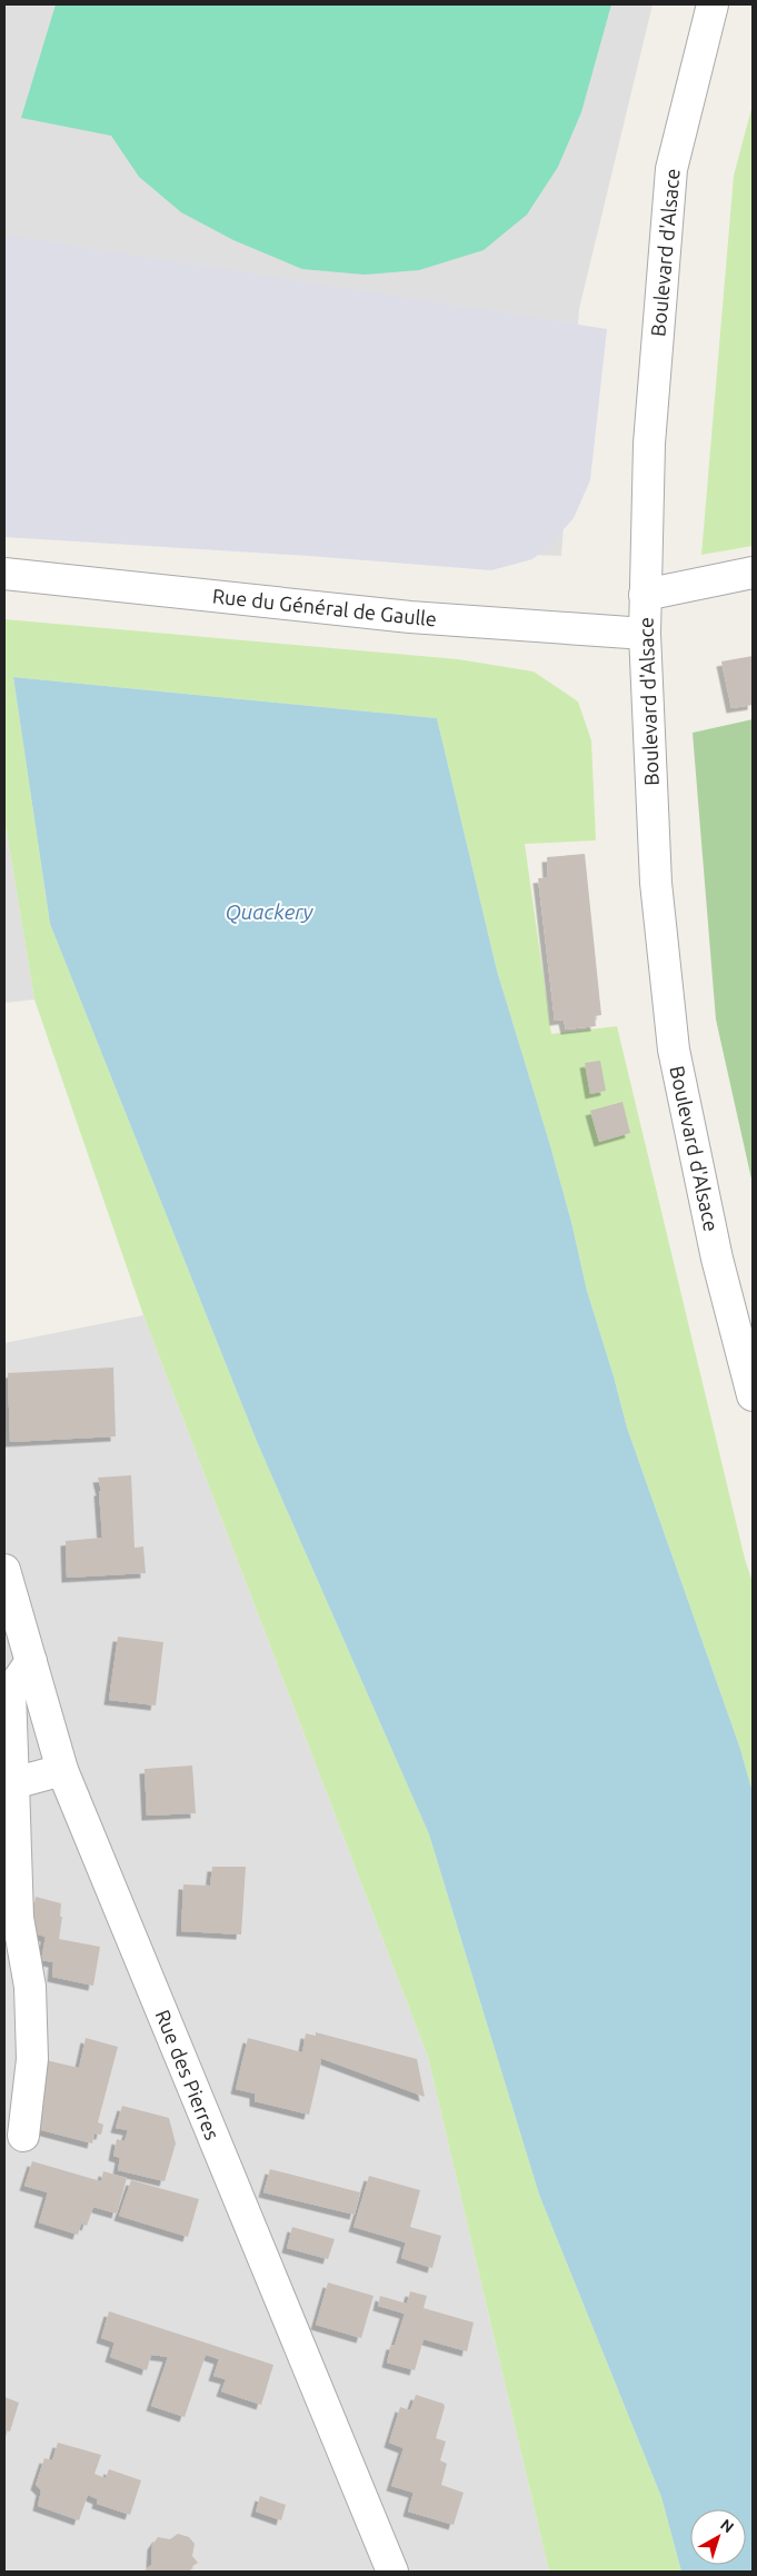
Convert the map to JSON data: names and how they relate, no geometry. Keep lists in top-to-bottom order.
{
  "streets": {
    "street": ["Boulevard d'Alsace", "Rue du Général de Gaulle", "Rue des Pierres"]
  },
  "crossings": [
    ["Boulevard d'Alsace", "Rue du Général de Gaulle"]
  ],
  "water": ["Quackery"],
  "north": "top right"
}
